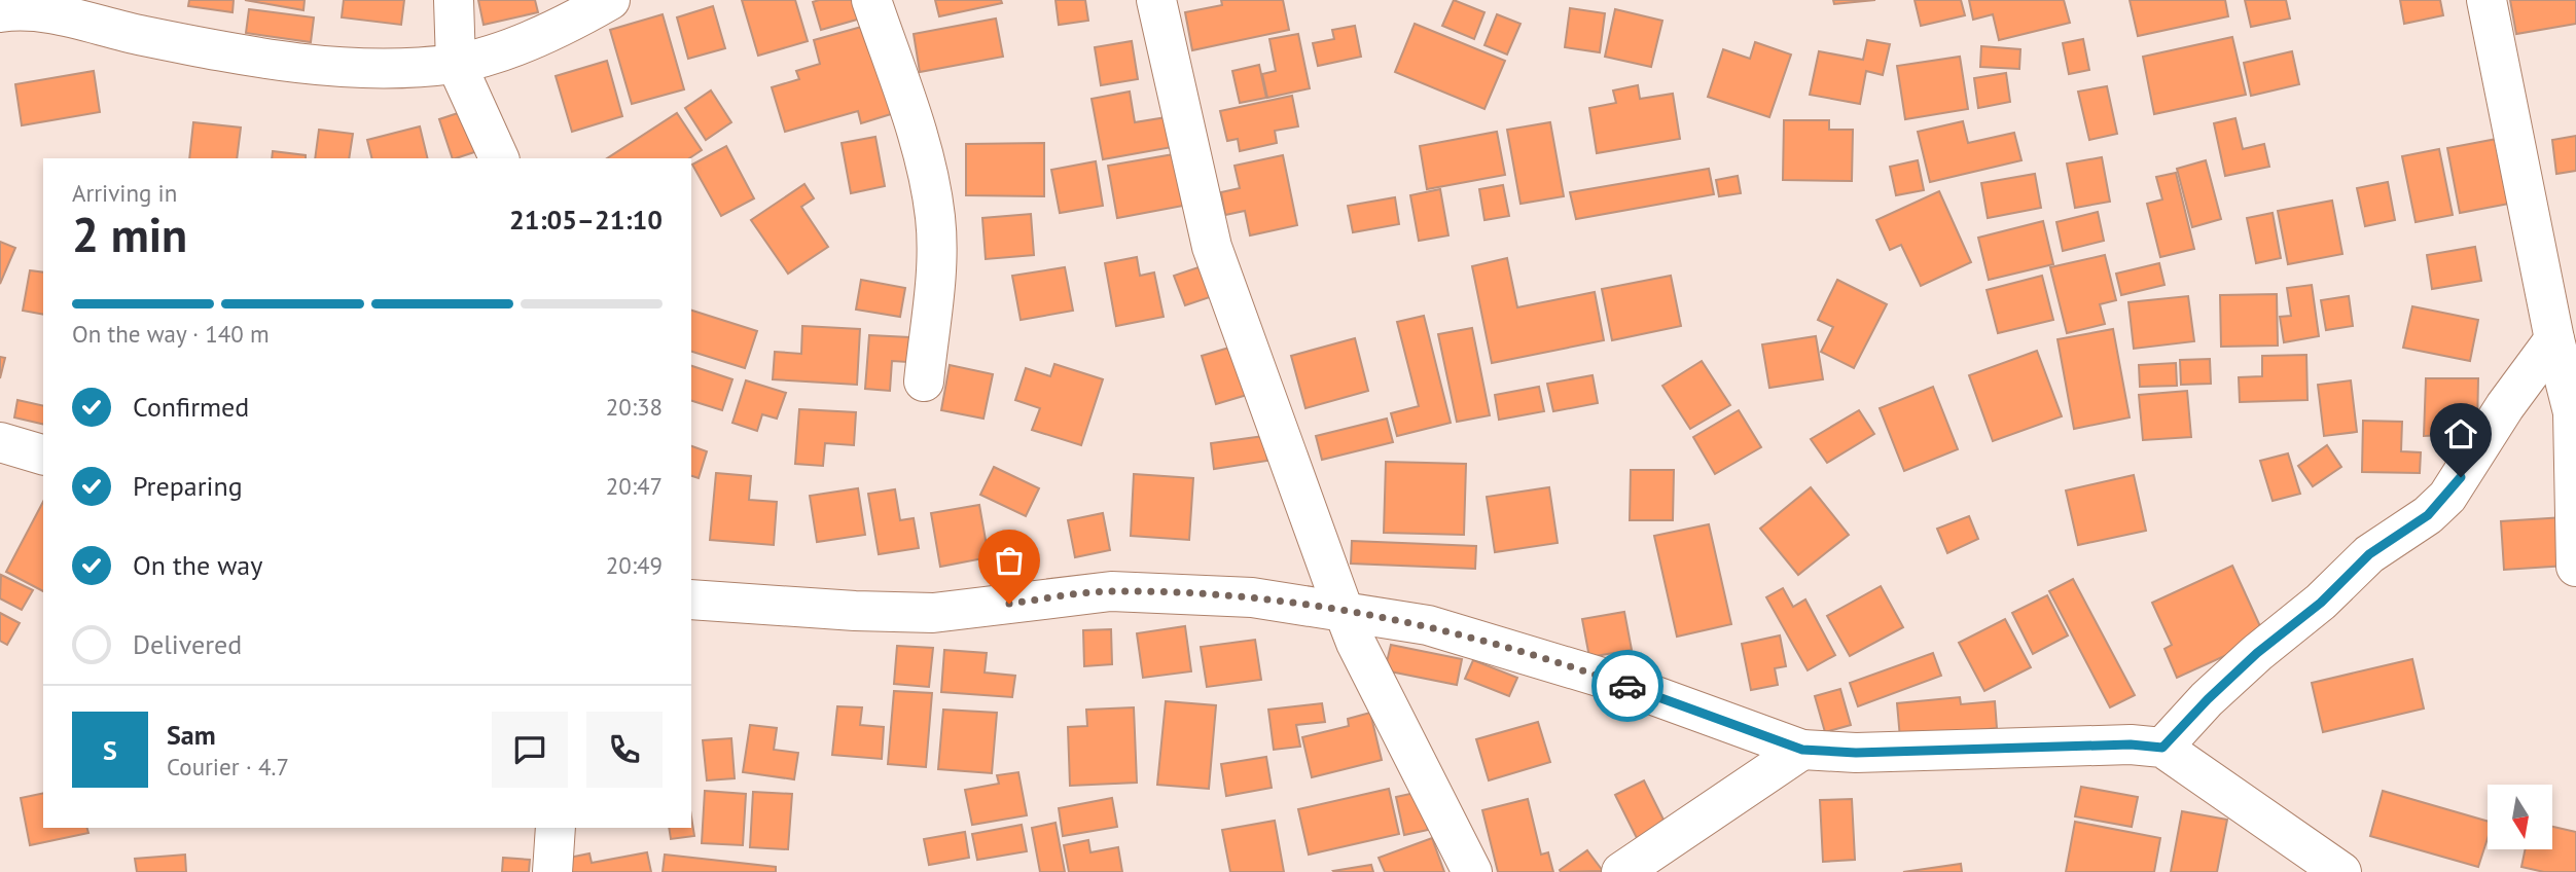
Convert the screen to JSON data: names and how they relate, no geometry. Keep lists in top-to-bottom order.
{
  "north": "bottom",
  "page": {
    "heading": ["2 min", "Arriving in", "21:05–21:10"],
    "panel": ["Sam", "Courier · 4.7"],
    "bar": "On the way · 140 m",
    "list": [
      ["Confirmed", "20:38"],
      ["Preparing", "20:47"],
      ["On the way", "20:49"],
      "Delivered"
    ],
    "round": "S"
  }
}
